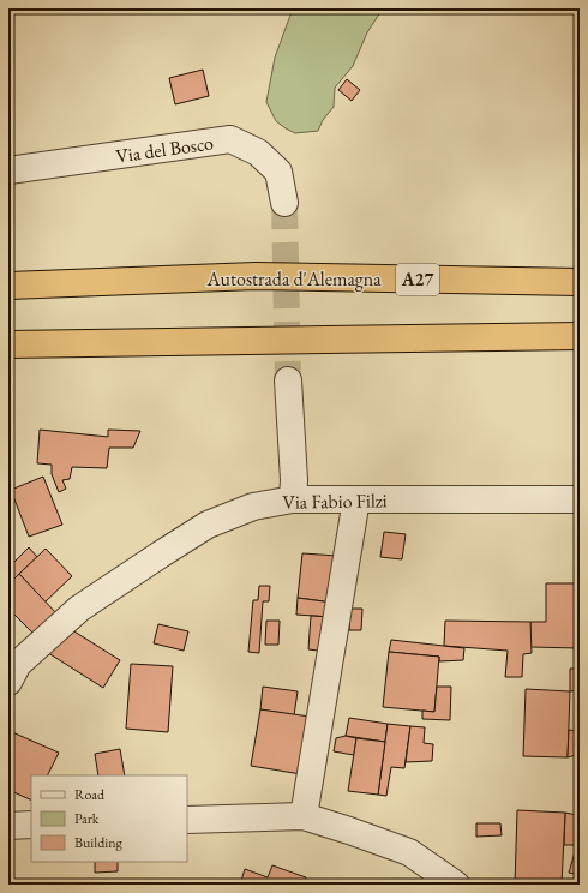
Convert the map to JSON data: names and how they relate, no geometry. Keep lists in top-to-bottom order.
{
  "streets": {
    "highway": ["Autostrada d'Alemagna", "A27"],
    "street": ["Via del Bosco", "Via Fabio Filzi"]
  },
  "legend": ["Road", "Park", "Building"]
}
